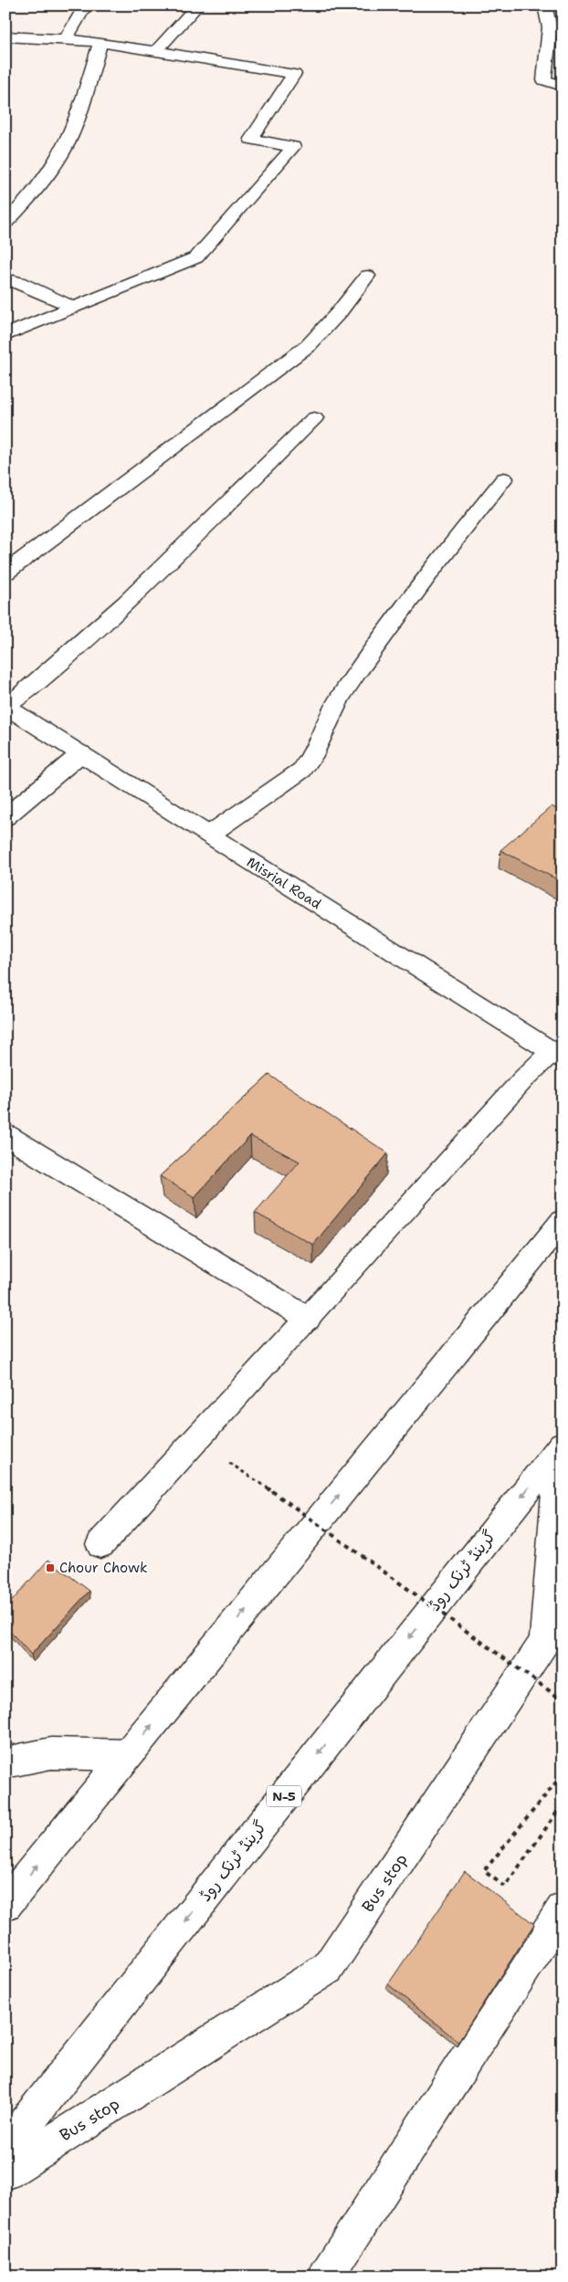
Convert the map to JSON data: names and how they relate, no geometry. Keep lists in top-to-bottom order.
{
  "streets": {
    "main road": [
      "Misrial Road",
      "گرینڈ ٹرنک روڈ",
      "N-5",
      "Bus stop"
    ]
  },
  "crossings": [
    ["گرینڈ ٹرنک روڈ", "Bus stop"]
  ],
  "places": {
    "transit": ["Chour Chowk"]
  }
}
